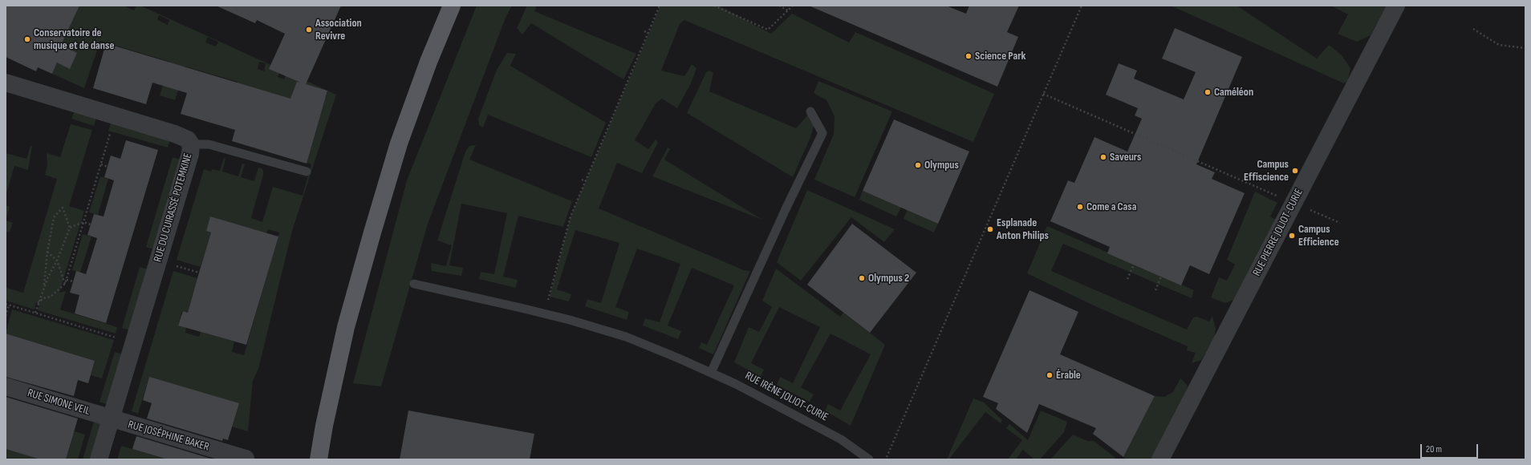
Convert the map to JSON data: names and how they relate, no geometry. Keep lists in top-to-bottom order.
{
  "streets": {
    "street": [
      "RUE DU CUIRASSÉ POTEMKINE",
      "RUE PIERRE JOLIOT-CURIE",
      "RUE SIMONE VEIL",
      "RUE JOSÉPHINE BAKER"
    ],
    "lane": ["RUE IRÈNE JOLIOT-CURIE"]
  },
  "crossings": [
    ["RUE DU CUIRASSÉ POTEMKINE", "RUE SIMONE VEIL"],
    ["RUE DU CUIRASSÉ POTEMKINE", "RUE JOSÉPHINE BAKER"],
    ["RUE SIMONE VEIL", "RUE JOSÉPHINE BAKER"]
  ],
  "places": [
    "Association Revivre",
    "Conservatoire de musique et de danse",
    "Science Park",
    "Caméléon",
    "Saveurs",
    "Olympus",
    "Campus Effiscience",
    "Come a Casa",
    "Esplanade Anton Philips",
    "Campus Efficience",
    "Olympus 2",
    "Érable"
  ],
  "scale_bar": "20 m"
}
